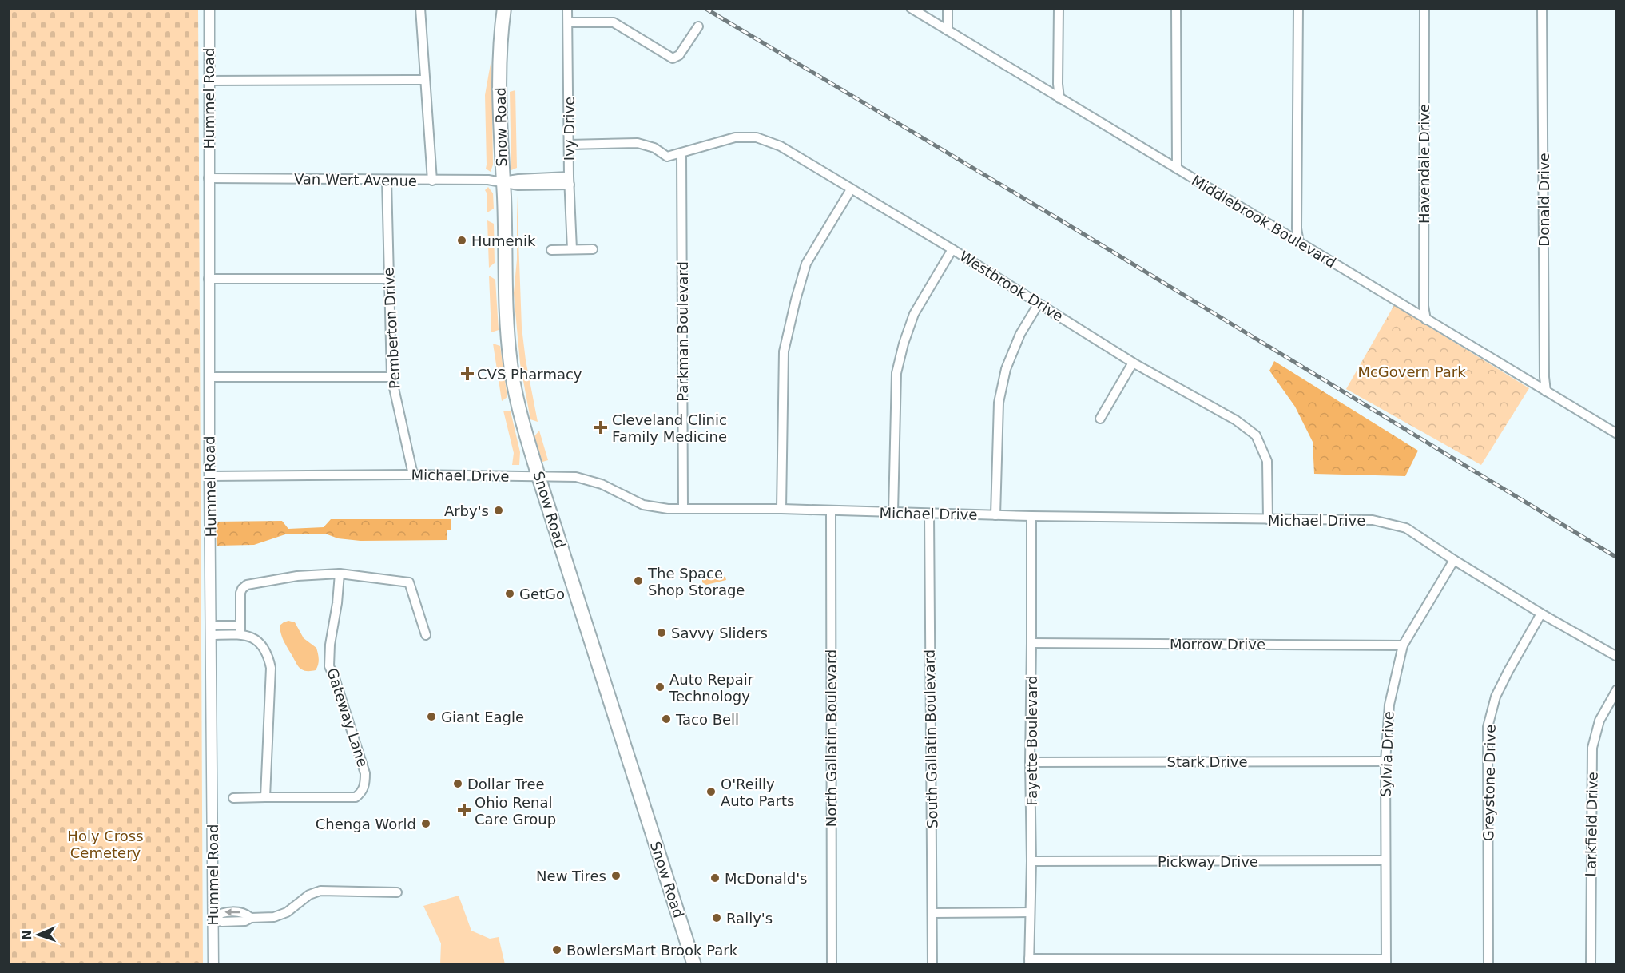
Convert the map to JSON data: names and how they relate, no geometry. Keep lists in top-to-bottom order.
{
  "streets": {
    "main road": ["Snow Road"],
    "street": [
      "Hummel Road",
      "Ivy Drive",
      "Havendale Drive",
      "Van Wert Avenue",
      "Donald Drive",
      "Middlebrook Boulevard",
      "Westbrook Drive",
      "Pemberton Drive",
      "Parkman Boulevard",
      "Michael Drive",
      "Morrow Drive",
      "Gateway Lane",
      "North Gallatin Boulevard",
      "South Gallatin Boulevard",
      "Fayette Boulevard",
      "Sylvia Drive",
      "Stark Drive",
      "Greystone Drive",
      "Larkfield Drive",
      "Pickway Drive"
    ]
  },
  "crossings": [
    ["Hummel Road", "Van Wert Avenue"],
    ["Hummel Road", "Michael Drive"],
    ["Snow Road", "Van Wert Avenue"],
    ["Snow Road", "Michael Drive"],
    ["Ivy Drive", "Van Wert Avenue"],
    ["Havendale Drive", "Middlebrook Boulevard"],
    ["Van Wert Avenue", "Pemberton Drive"],
    ["Donald Drive", "Middlebrook Boulevard"],
    ["Westbrook Drive", "Parkman Boulevard"],
    ["Westbrook Drive", "Michael Drive"],
    ["Pemberton Drive", "Michael Drive"],
    ["Parkman Boulevard", "Michael Drive"],
    ["Michael Drive", "North Gallatin Boulevard"],
    ["Michael Drive", "South Gallatin Boulevard"],
    ["Michael Drive", "Fayette Boulevard"],
    ["Michael Drive", "Sylvia Drive"],
    ["Michael Drive", "Greystone Drive"],
    ["Morrow Drive", "Fayette Boulevard"],
    ["Morrow Drive", "Sylvia Drive"],
    ["Fayette Boulevard", "Stark Drive"],
    ["Fayette Boulevard", "Pickway Drive"],
    ["Sylvia Drive", "Stark Drive"],
    ["Sylvia Drive", "Pickway Drive"]
  ],
  "parks": ["McGovern Park", "Holy Cross Cemetery"],
  "places": {
    "other": [
      "Humenik",
      "Arby's",
      "The Space Shop Storage",
      "GetGo",
      "Savvy Sliders",
      "Auto Repair Technology",
      "Giant Eagle",
      "Taco Bell",
      "Dollar Tree",
      "O'Reilly Auto Parts",
      "Chenga World",
      "New Tires",
      "McDonald's",
      "Rally's",
      "BowlersMart Brook Park"
    ],
    "health": ["CVS Pharmacy", "Cleveland Clinic Family Medicine", "Ohio Renal Care Group"]
  },
  "north": "left"
}
